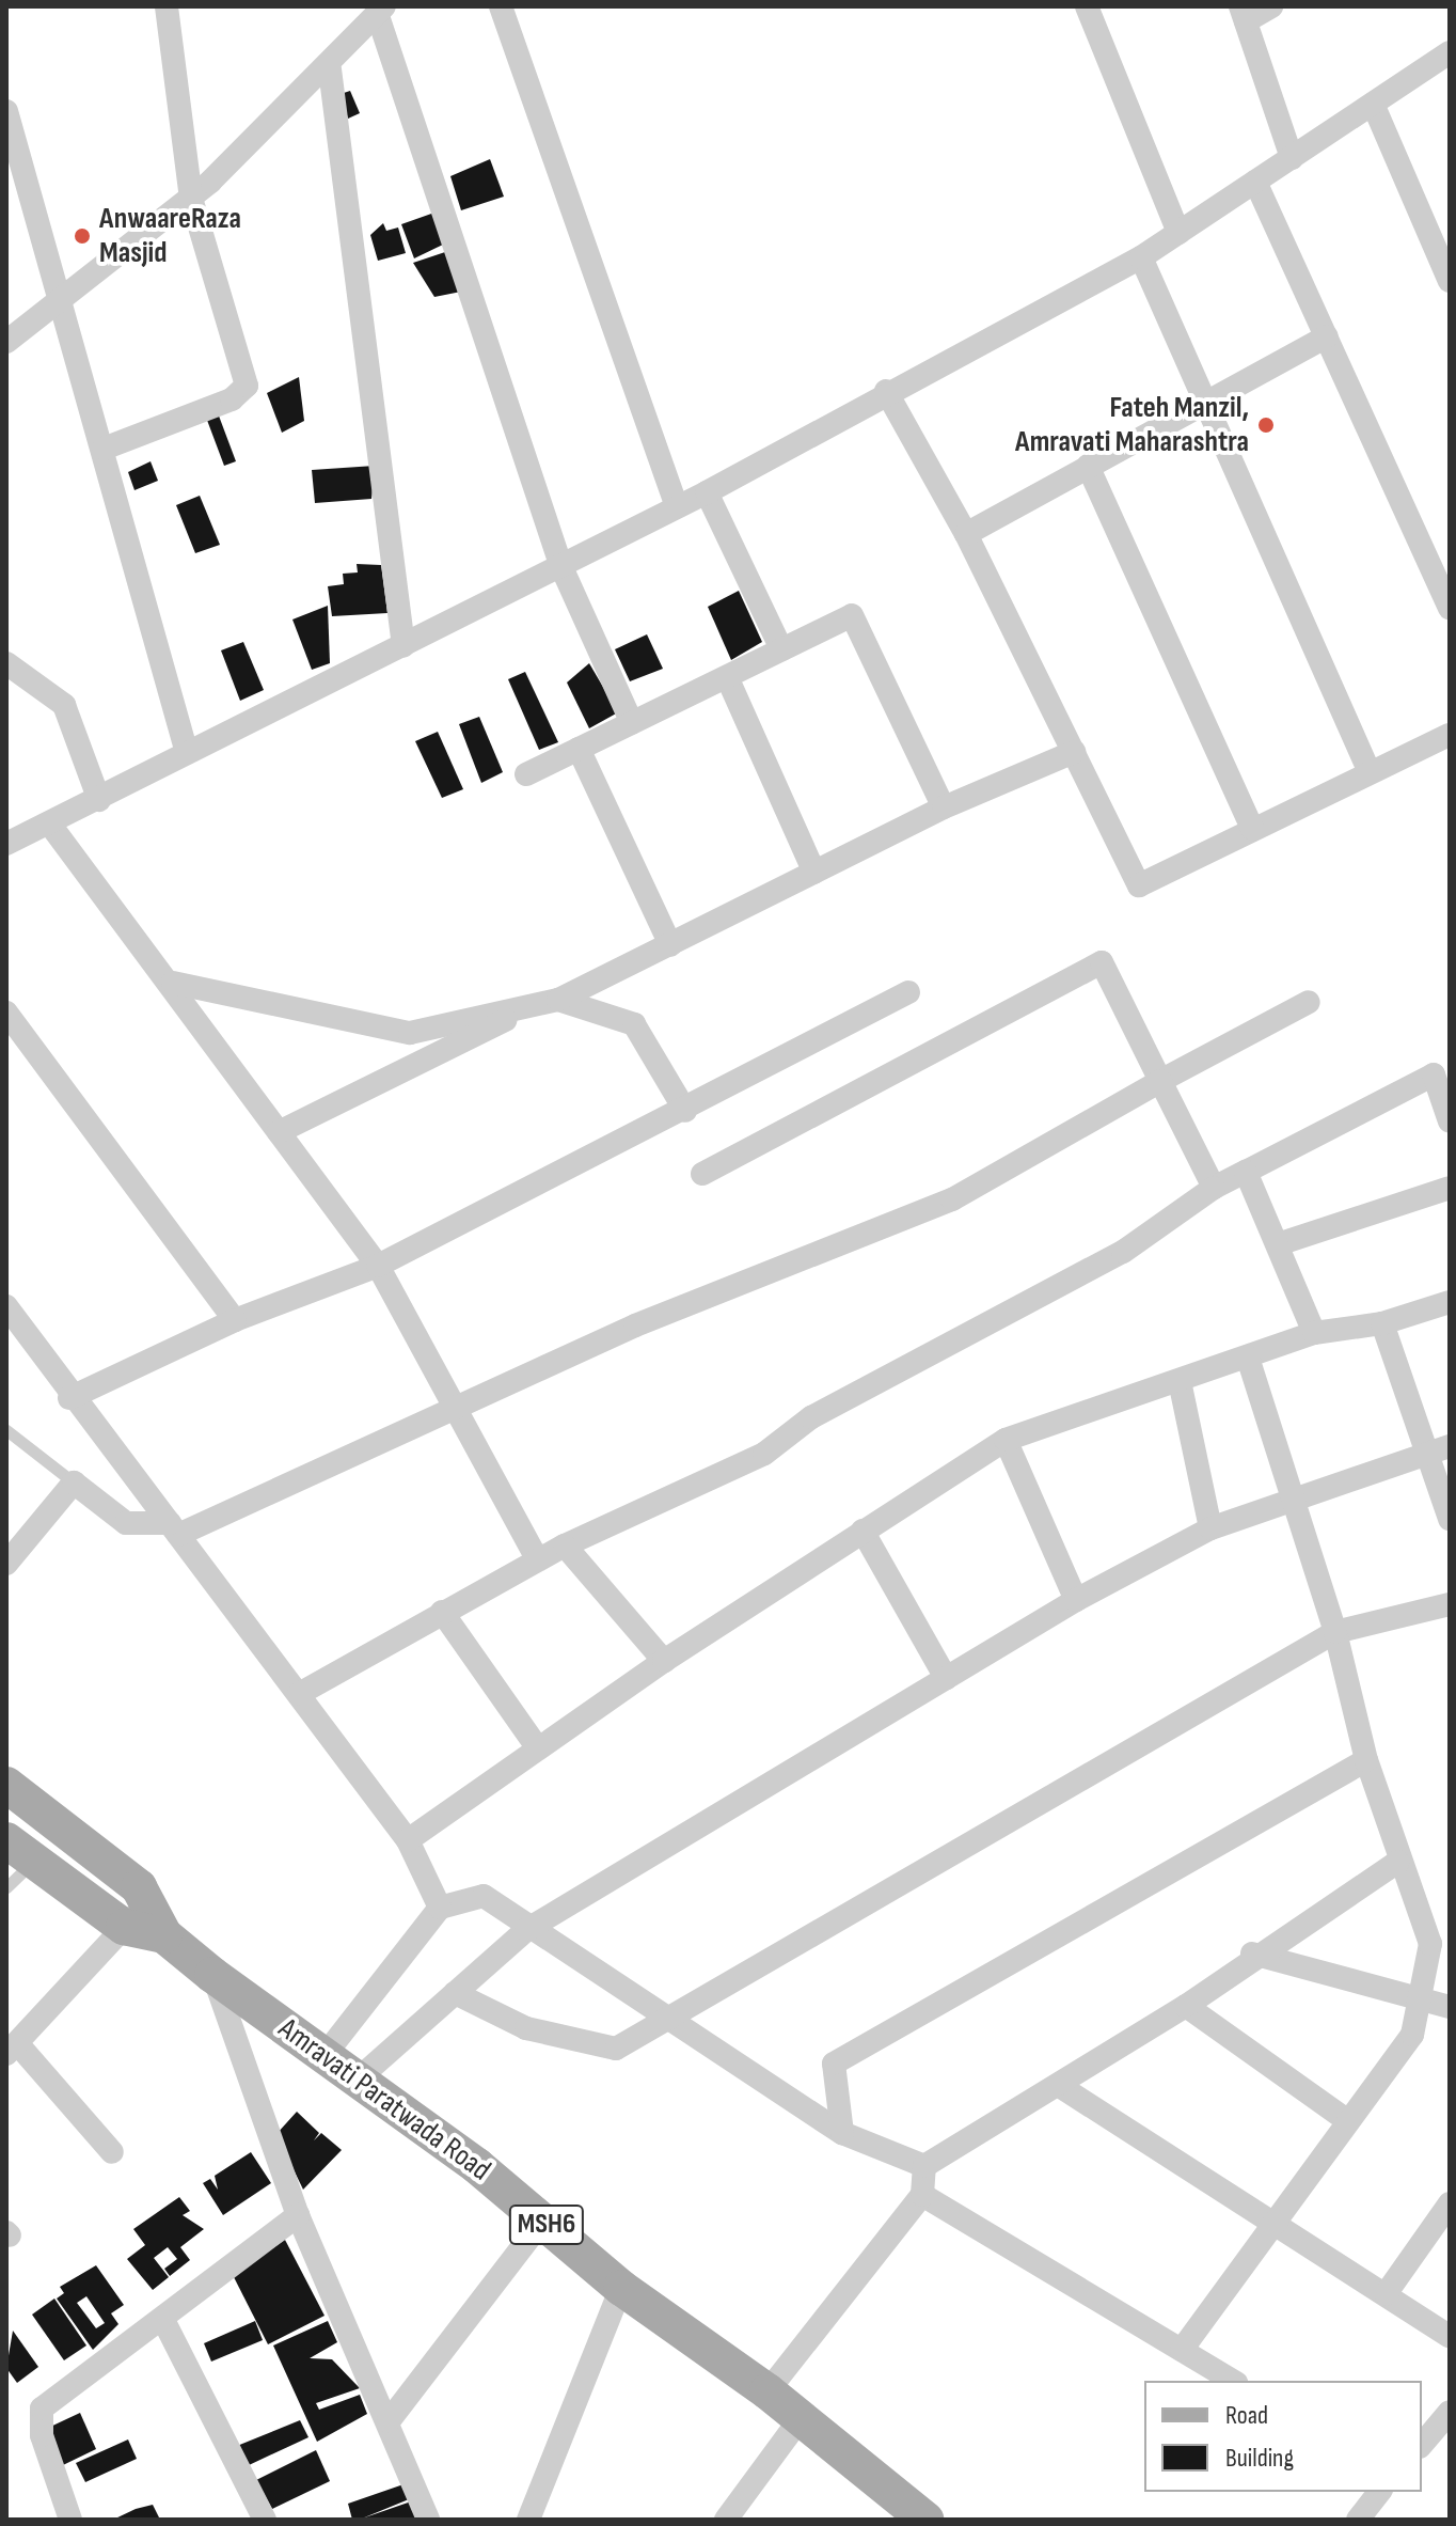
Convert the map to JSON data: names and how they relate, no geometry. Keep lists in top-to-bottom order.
{
  "streets": {
    "main road": ["Amravati Paratwada Road", "MSH6"]
  },
  "places": ["AnwaareRaza Masjid", "Fateh Manzil, Amravati Maharashtra"],
  "legend": ["Road", "Building"]
}
